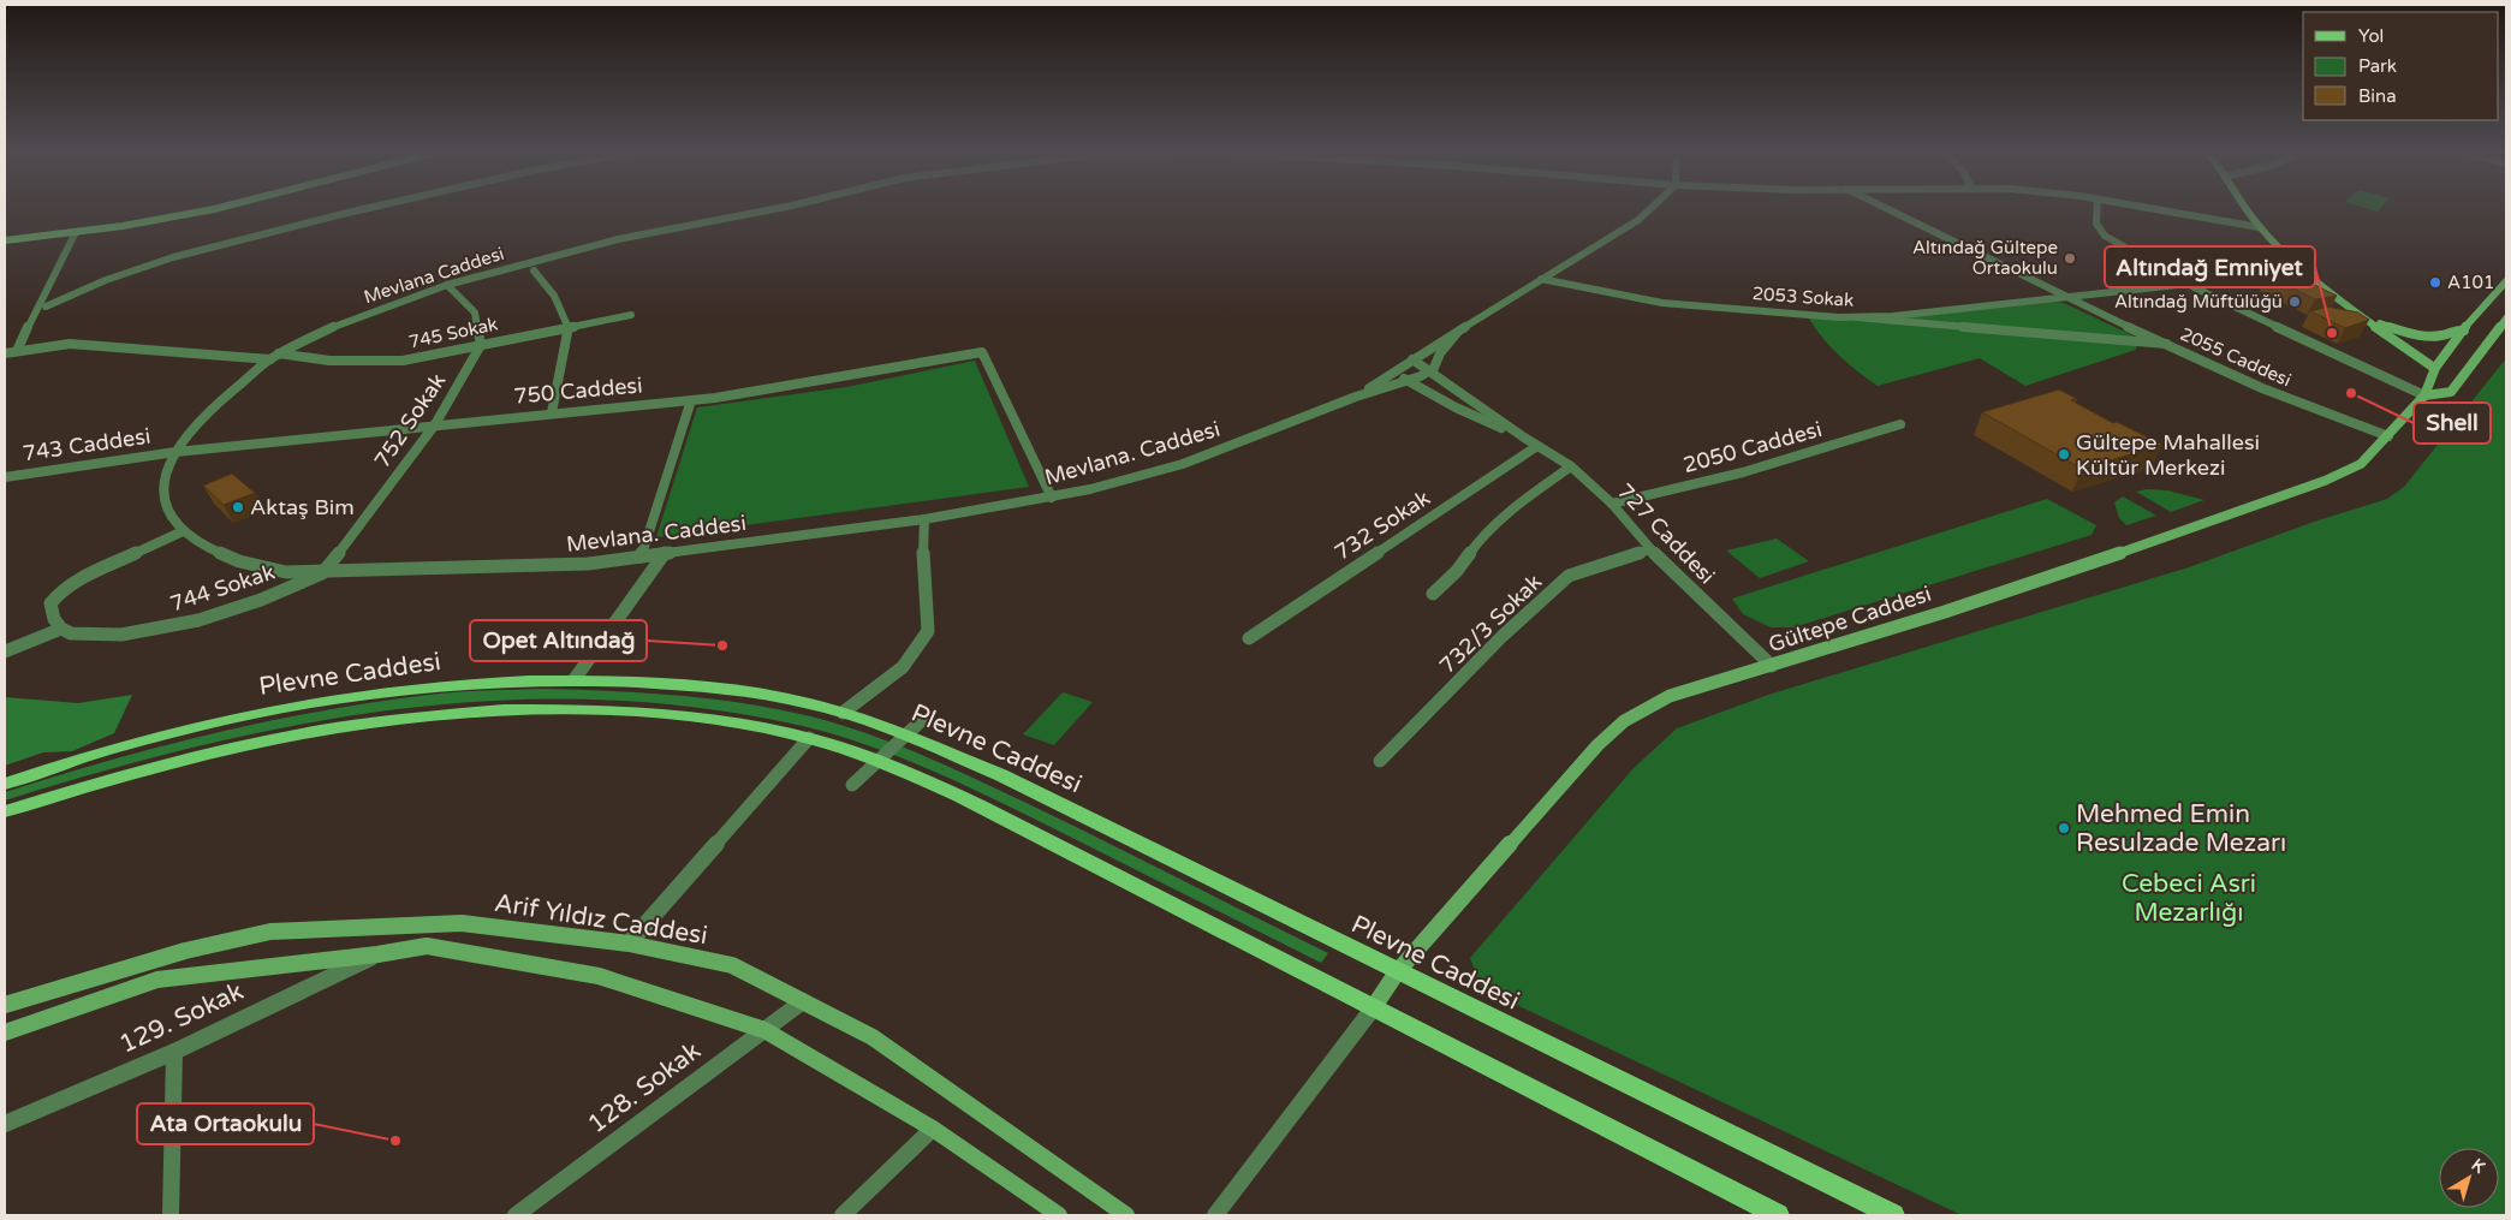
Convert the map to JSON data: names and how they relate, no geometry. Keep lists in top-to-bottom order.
{
  "streets": {
    "main road": ["Gültepe Caddesi", "Plevne Caddesi", "Arif Yıldız Caddesi"],
    "street": [
      "Mevlana Caddesi",
      "2053 Sokak",
      "745 Sokak",
      "2055 Caddesi",
      "750 Caddesi",
      "752 Sokak",
      "743 Caddesi",
      "2050 Caddesi",
      "Mevlana. Caddesi",
      "732 Sokak",
      "727 Caddesi",
      "744 Sokak",
      "732/3 Sokak",
      "129. Sokak",
      "128. Sokak"
    ]
  },
  "crossings": [
    ["Mevlana Caddesi", "745 Sokak"],
    ["Mevlana Caddesi", "Mevlana. Caddesi"],
    ["2053 Sokak", "2055 Caddesi"],
    ["2053 Sokak", "Mevlana. Caddesi"],
    ["745 Sokak", "752 Sokak"],
    ["745 Sokak", "Mevlana. Caddesi"],
    ["2055 Caddesi", "Gültepe Caddesi"],
    ["750 Caddesi", "752 Sokak"],
    ["750 Caddesi", "743 Caddesi"],
    ["750 Caddesi", "Mevlana. Caddesi"],
    ["752 Sokak", "Mevlana. Caddesi"],
    ["752 Sokak", "744 Sokak"],
    ["743 Caddesi", "Mevlana. Caddesi"],
    ["2050 Caddesi", "727 Caddesi"],
    ["Mevlana. Caddesi", "727 Caddesi"],
    ["Mevlana. Caddesi", "744 Sokak"],
    ["732 Sokak", "727 Caddesi"],
    ["727 Caddesi", "Gültepe Caddesi"],
    ["727 Caddesi", "732/3 Sokak"],
    ["Gültepe Caddesi", "Plevne Caddesi"],
    ["Arif Yıldız Caddesi", "128. Sokak"]
  ],
  "parks": ["Cebeci Asri Mezarlığı"],
  "places": [
    "Altındağ Gültepe Ortaokulu",
    "A101",
    "Altındağ Müftülüğü",
    "Altındağ Emniyet",
    "Shell",
    "Gültepe Mahallesi Kültür Merkezi",
    "Aktaş Bim",
    "Opet Altındağ",
    "Mehmed Emin Resulzade Mezarı",
    "Ata Ortaokulu"
  ],
  "legend": ["Yol", "Park", "Bina"],
  "north": "top right"
}
